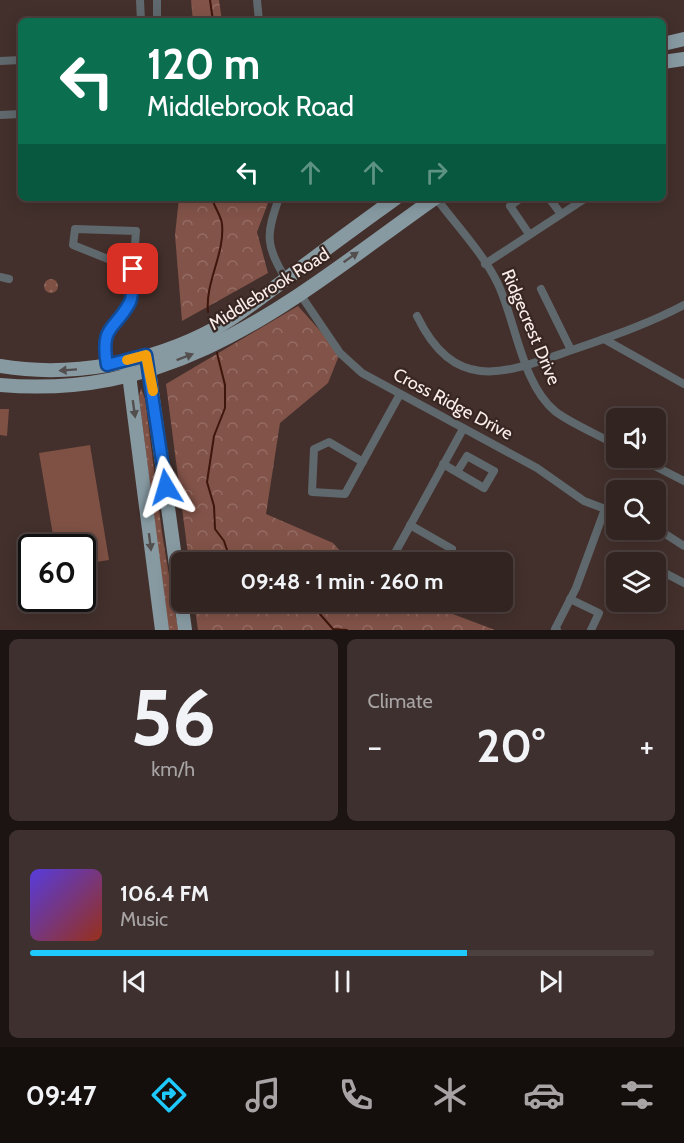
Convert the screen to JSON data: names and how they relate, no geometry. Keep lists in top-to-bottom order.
{
  "streets": {
    "main road": ["Middlebrook Road"],
    "street": ["Ridgecrest Drive", "Cross Ridge Drive"]
  },
  "crossings": [
    ["Middlebrook Road", "Cross Ridge Drive"]
  ],
  "page": {
    "turn": ["120 m", "Middlebrook Road"],
    "limit": "60",
    "trip": "09:48 · 1 min · 260 m",
    "tile": [
      ["56", "km/h"],
      "Climate"
    ],
    "heat": ["−", "20°", "+"],
    "song": ["106.4 FM", "Music"],
    "tabs": "09:47"
  }
}
